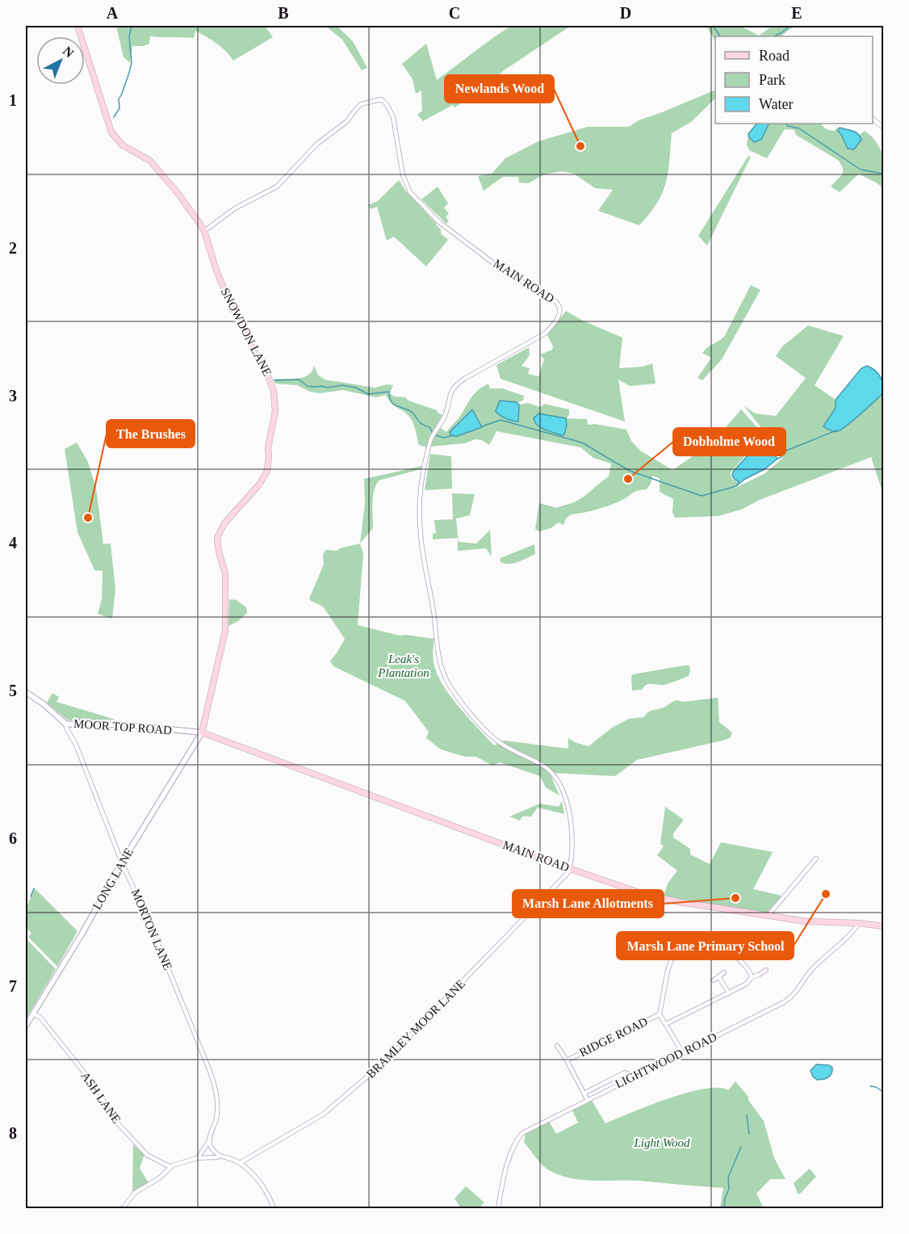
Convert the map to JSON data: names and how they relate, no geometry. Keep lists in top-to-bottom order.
{
  "streets": {
    "main road": ["MAIN ROAD", "SNOWDON LANE"],
    "street": [
      "MOOR TOP ROAD",
      "LONG LANE",
      "MORTON LANE",
      "BRAMLEY MOOR LANE",
      "RIDGE ROAD",
      "LIGHTWOOD ROAD",
      "ASH LANE"
    ]
  },
  "crossings": [
    ["MAIN ROAD", "SNOWDON LANE"],
    ["MAIN ROAD", "MOOR TOP ROAD"],
    ["MAIN ROAD", "LONG LANE"],
    ["MAIN ROAD", "BRAMLEY MOOR LANE"],
    ["MAIN ROAD", "LIGHTWOOD ROAD"],
    ["SNOWDON LANE", "MOOR TOP ROAD"],
    ["SNOWDON LANE", "LONG LANE"],
    ["MOOR TOP ROAD", "LONG LANE"],
    ["MOOR TOP ROAD", "MORTON LANE"],
    ["LONG LANE", "MORTON LANE"],
    ["LONG LANE", "ASH LANE"]
  ],
  "parks": ["Leak's Plantation", "Light Wood"],
  "places": [
    "Newlands Wood",
    "Dobholme Wood",
    "The Brushes",
    "Marsh Lane Primary School",
    "Marsh Lane Allotments"
  ],
  "legend": ["Road", "Park", "Water"],
  "north": "top right",
  "grid": {
    "columns": [
      "A",
      "B",
      "C",
      "D",
      "E"
    ],
    "rows": [
      "1",
      "2",
      "3",
      "4",
      "5",
      "6",
      "7",
      "8"
    ]
  }
}
